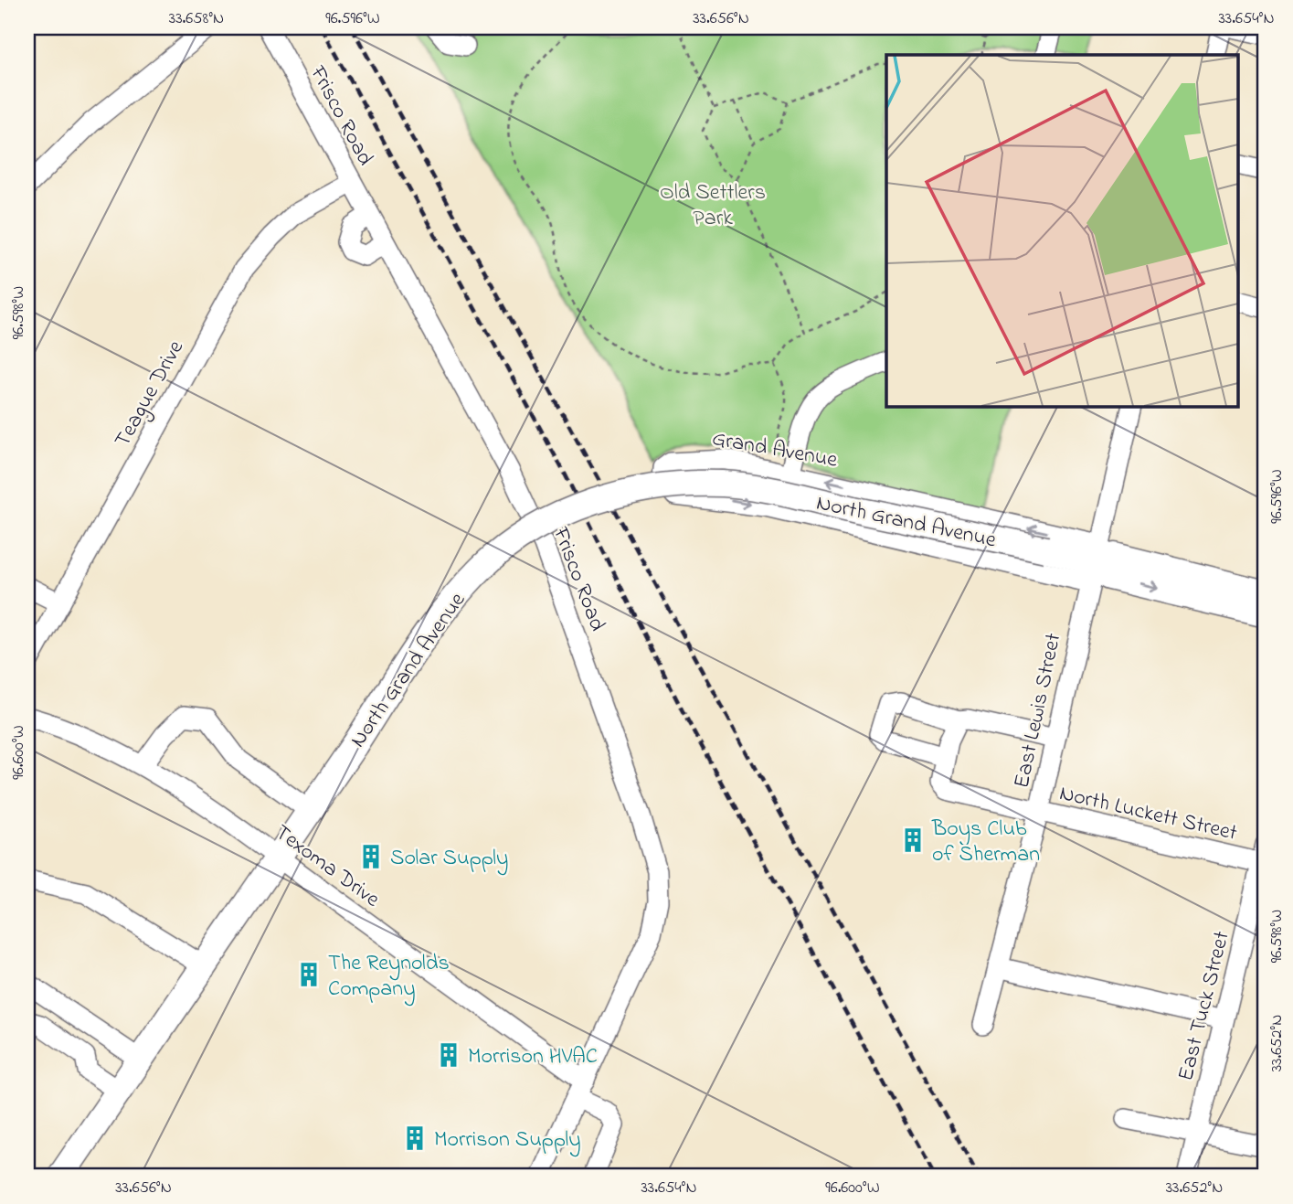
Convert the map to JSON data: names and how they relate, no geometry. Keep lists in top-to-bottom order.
{
  "streets": {
    "main road": ["North Grand Avenue"],
    "street": [
      "Frisco Road",
      "Teague Drive",
      "Grand Avenue",
      "East Lewis Street",
      "North Luckett Street",
      "Texoma Drive",
      "East Tuck Street"
    ]
  },
  "crossings": [
    ["Frisco Road", "Teague Drive"],
    ["Frisco Road", "Texoma Drive"],
    ["Grand Avenue", "North Grand Avenue"],
    ["Grand Avenue", "East Lewis Street"],
    ["North Grand Avenue", "East Lewis Street"],
    ["North Grand Avenue", "Texoma Drive"],
    ["East Lewis Street", "North Luckett Street"],
    ["North Luckett Street", "East Tuck Street"]
  ],
  "parks": ["Old Settlers Park"],
  "places": {
    "building": [
      "Boys Club of Sherman",
      "Solar Supply",
      "The Reynolds Company",
      "Morrison HVAC",
      "Morrison Supply"
    ]
  },
  "coordinates": [
    "33.658°N",
    "96.596°W",
    "33.656°N",
    "33.654°N",
    "96.598°W",
    "96.600°W",
    "33.652°N"
  ]
}
